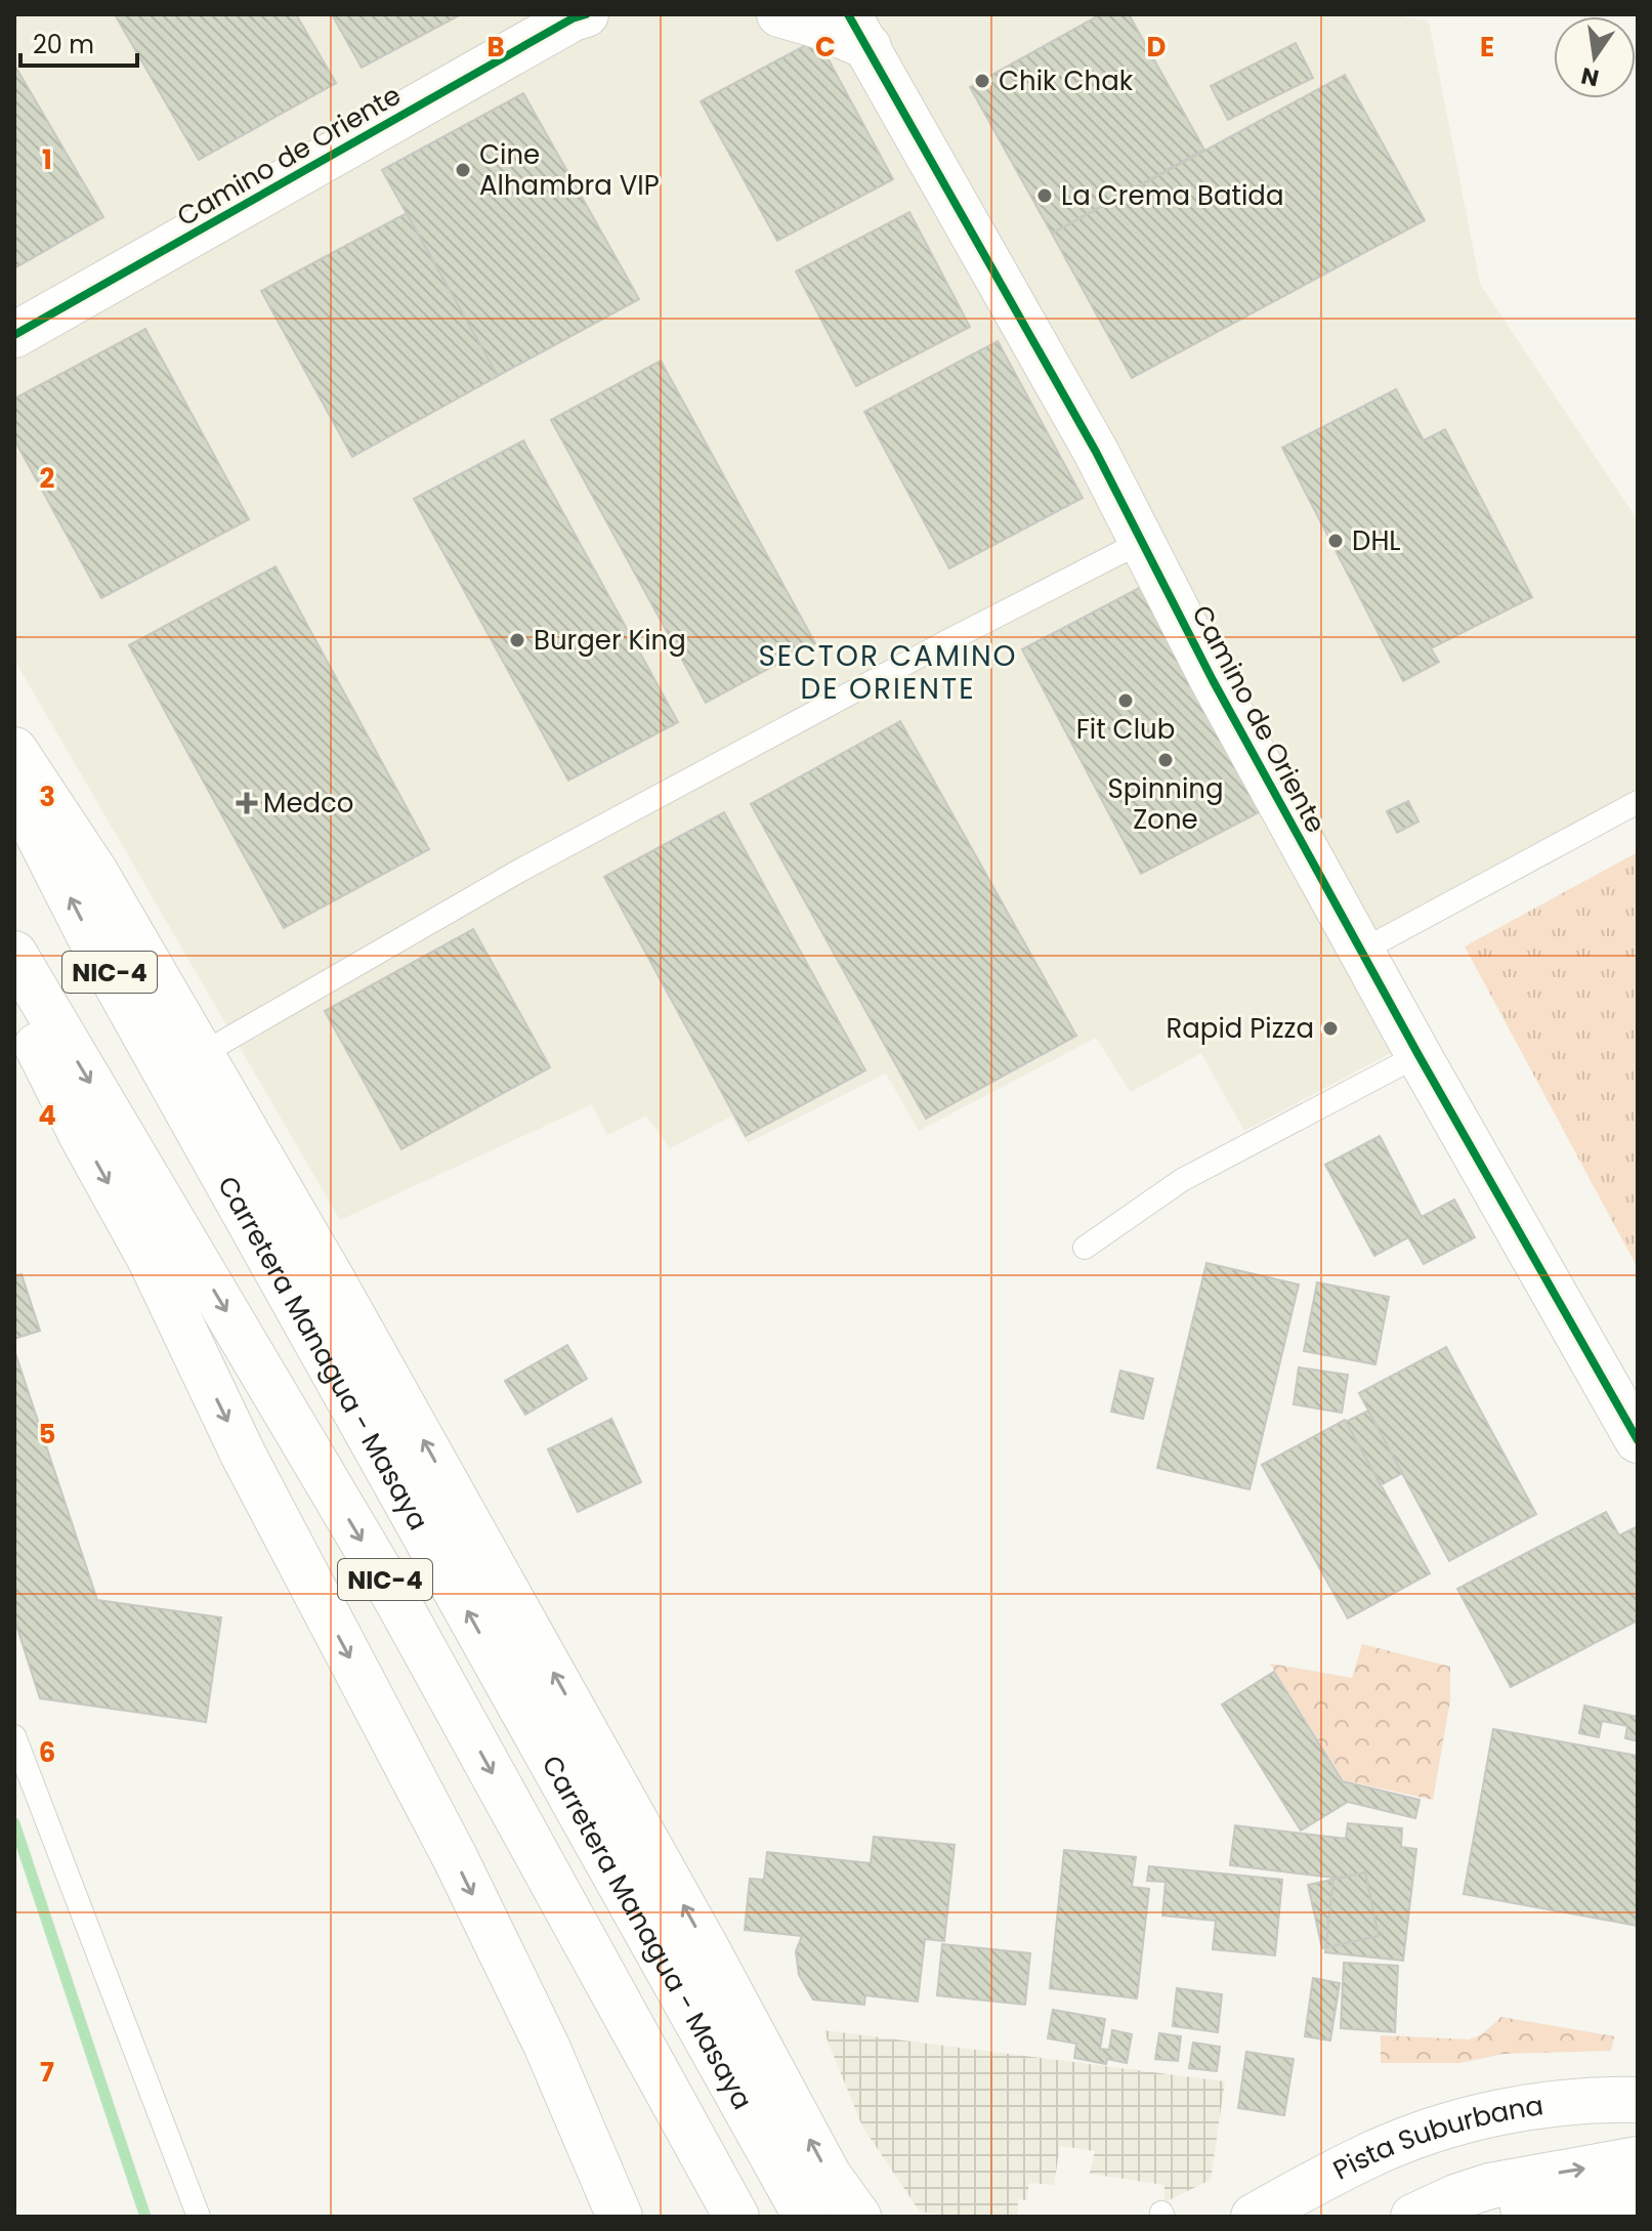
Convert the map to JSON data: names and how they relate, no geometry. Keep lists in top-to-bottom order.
{
  "streets": {
    "main road": [
      "Camino de Oriente",
      "NIC-4",
      "Carretera Managua - Masaya",
      "Pista Suburbana"
    ]
  },
  "districts": ["SECTOR CAMINO DE ORIENTE"],
  "places": {
    "other": [
      "Chik Chak",
      "Cine Alhambra VIP",
      "La Crema Batida",
      "DHL",
      "Burger King",
      "Fit Club",
      "Spinning Zone",
      "Rapid Pizza"
    ],
    "health": ["Medco"]
  },
  "scale_bar": "20 m",
  "north": "bottom",
  "grid": {
    "columns": [
      "B",
      "C",
      "D",
      "E"
    ],
    "rows": [
      "1",
      "2",
      "3",
      "4",
      "5",
      "6",
      "7"
    ]
  }
}
